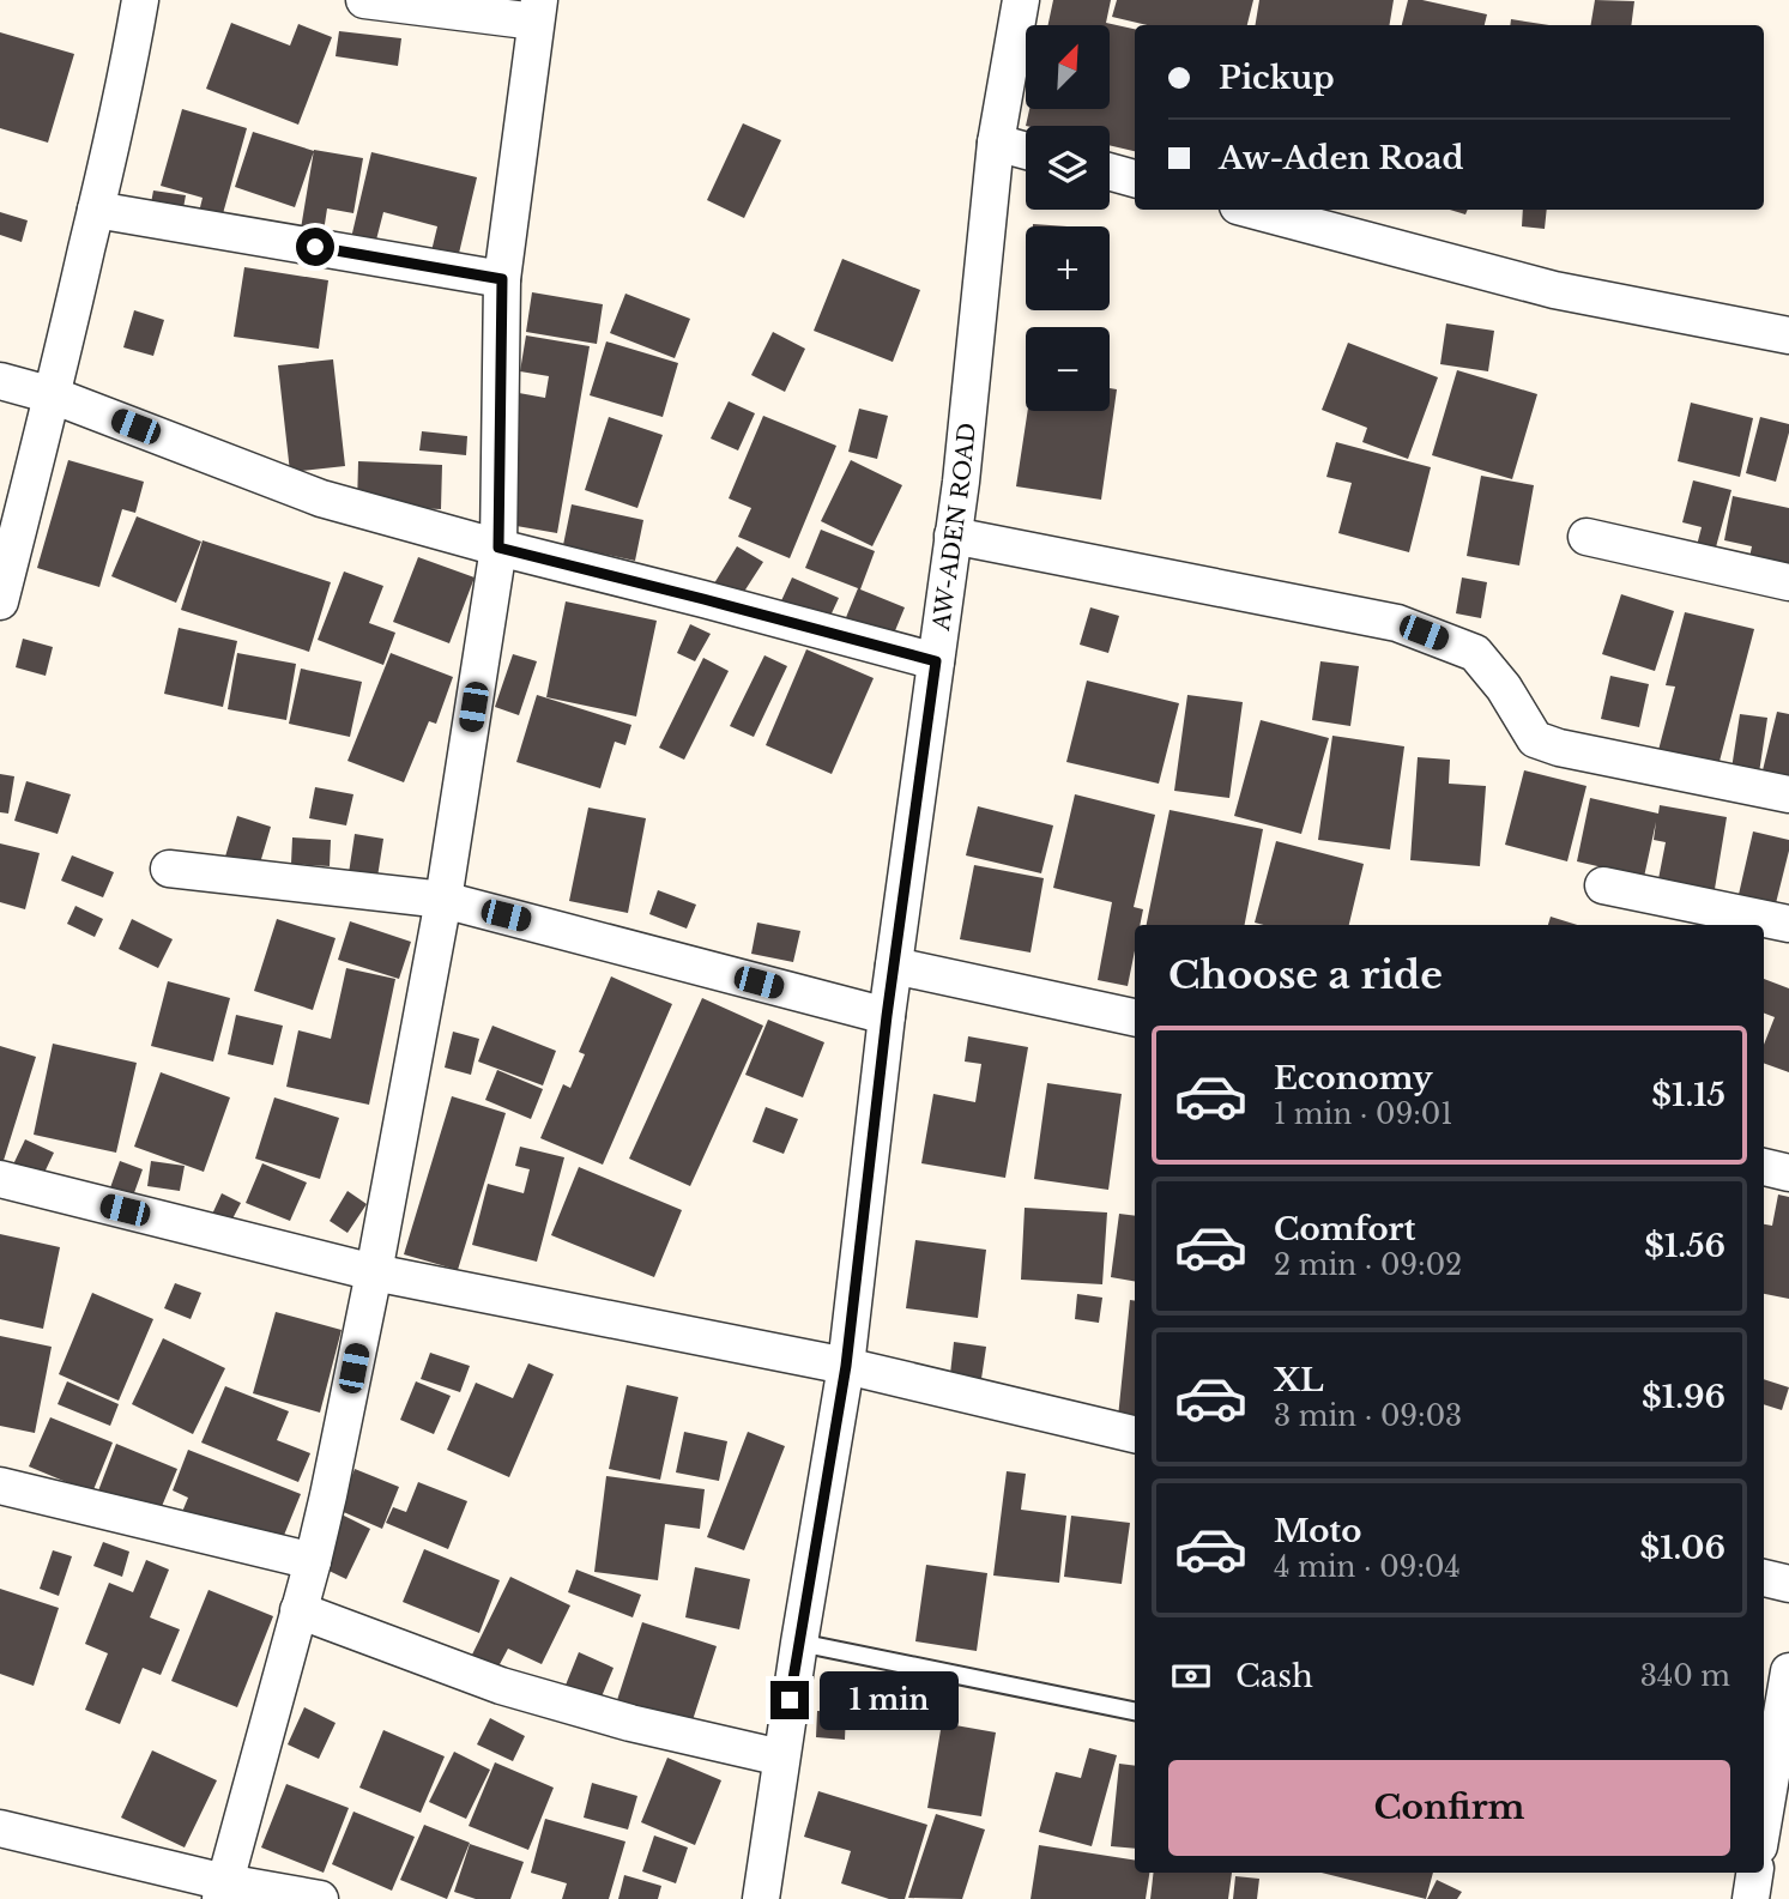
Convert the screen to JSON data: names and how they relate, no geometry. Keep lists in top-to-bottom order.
{
  "streets": {
    "street": ["AW-ADEN ROAD"]
  },
  "north": "top right",
  "page": {
    "map_buttons": ["+", "−"],
    "banner": ["Pickup", "Aw-Aden Road"],
    "heading": "Choose a ride",
    "list": [
      {
        "name": "Economy",
        "note": "1 min · 09:01",
        "value": "$1.15"
      },
      {
        "name": "Comfort",
        "note": "2 min · 09:02",
        "value": "$1.56"
      },
      {
        "name": "XL",
        "note": "3 min · 09:03",
        "value": "$1.96"
      },
      {
        "name": "Moto",
        "note": "4 min · 09:04",
        "value": "$1.06"
      }
    ],
    "pay": ["Cash", "340 m"],
    "bubble": "1 min",
    "buttons": "Confirm"
  }
}
